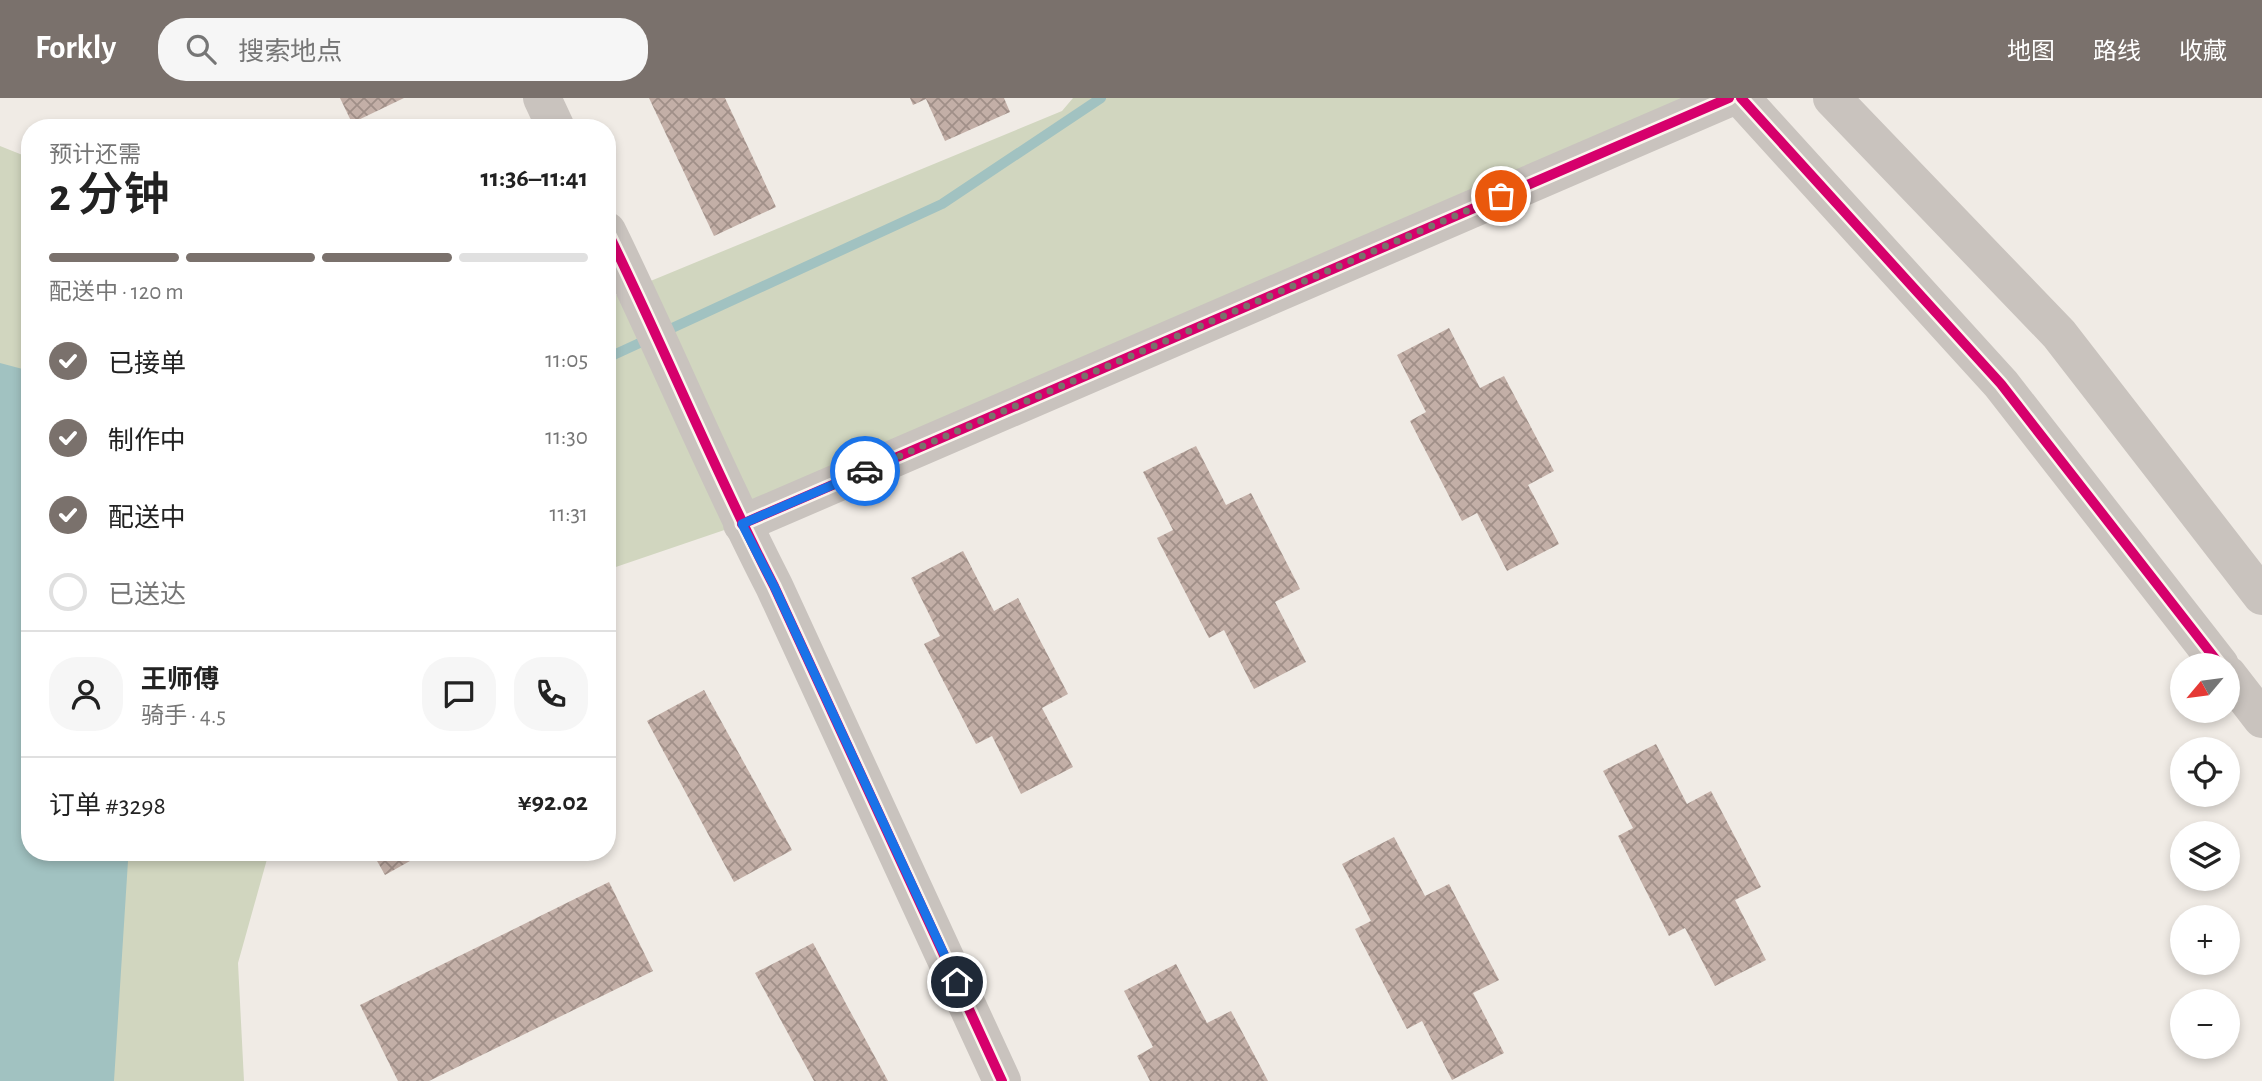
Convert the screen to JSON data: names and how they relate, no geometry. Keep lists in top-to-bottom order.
{
  "north": "bottom left",
  "page": {
    "header": "Forkly",
    "search": "搜索地点",
    "nav": ["地图", "路线", "收藏"],
    "heading": ["2 分钟", "预计还需", "11:36–11:41"],
    "panel": [
      "王师傅",
      "骑手 · 4.5",
      "订单 #3298",
      "¥92.02"
    ],
    "bar": "配送中 · 120 m",
    "list": [
      ["已接单", "11:05"],
      ["制作中", "11:30"],
      ["配送中", "11:31"],
      "已送达"
    ],
    "map_buttons": ["+", "−"]
  }
}
